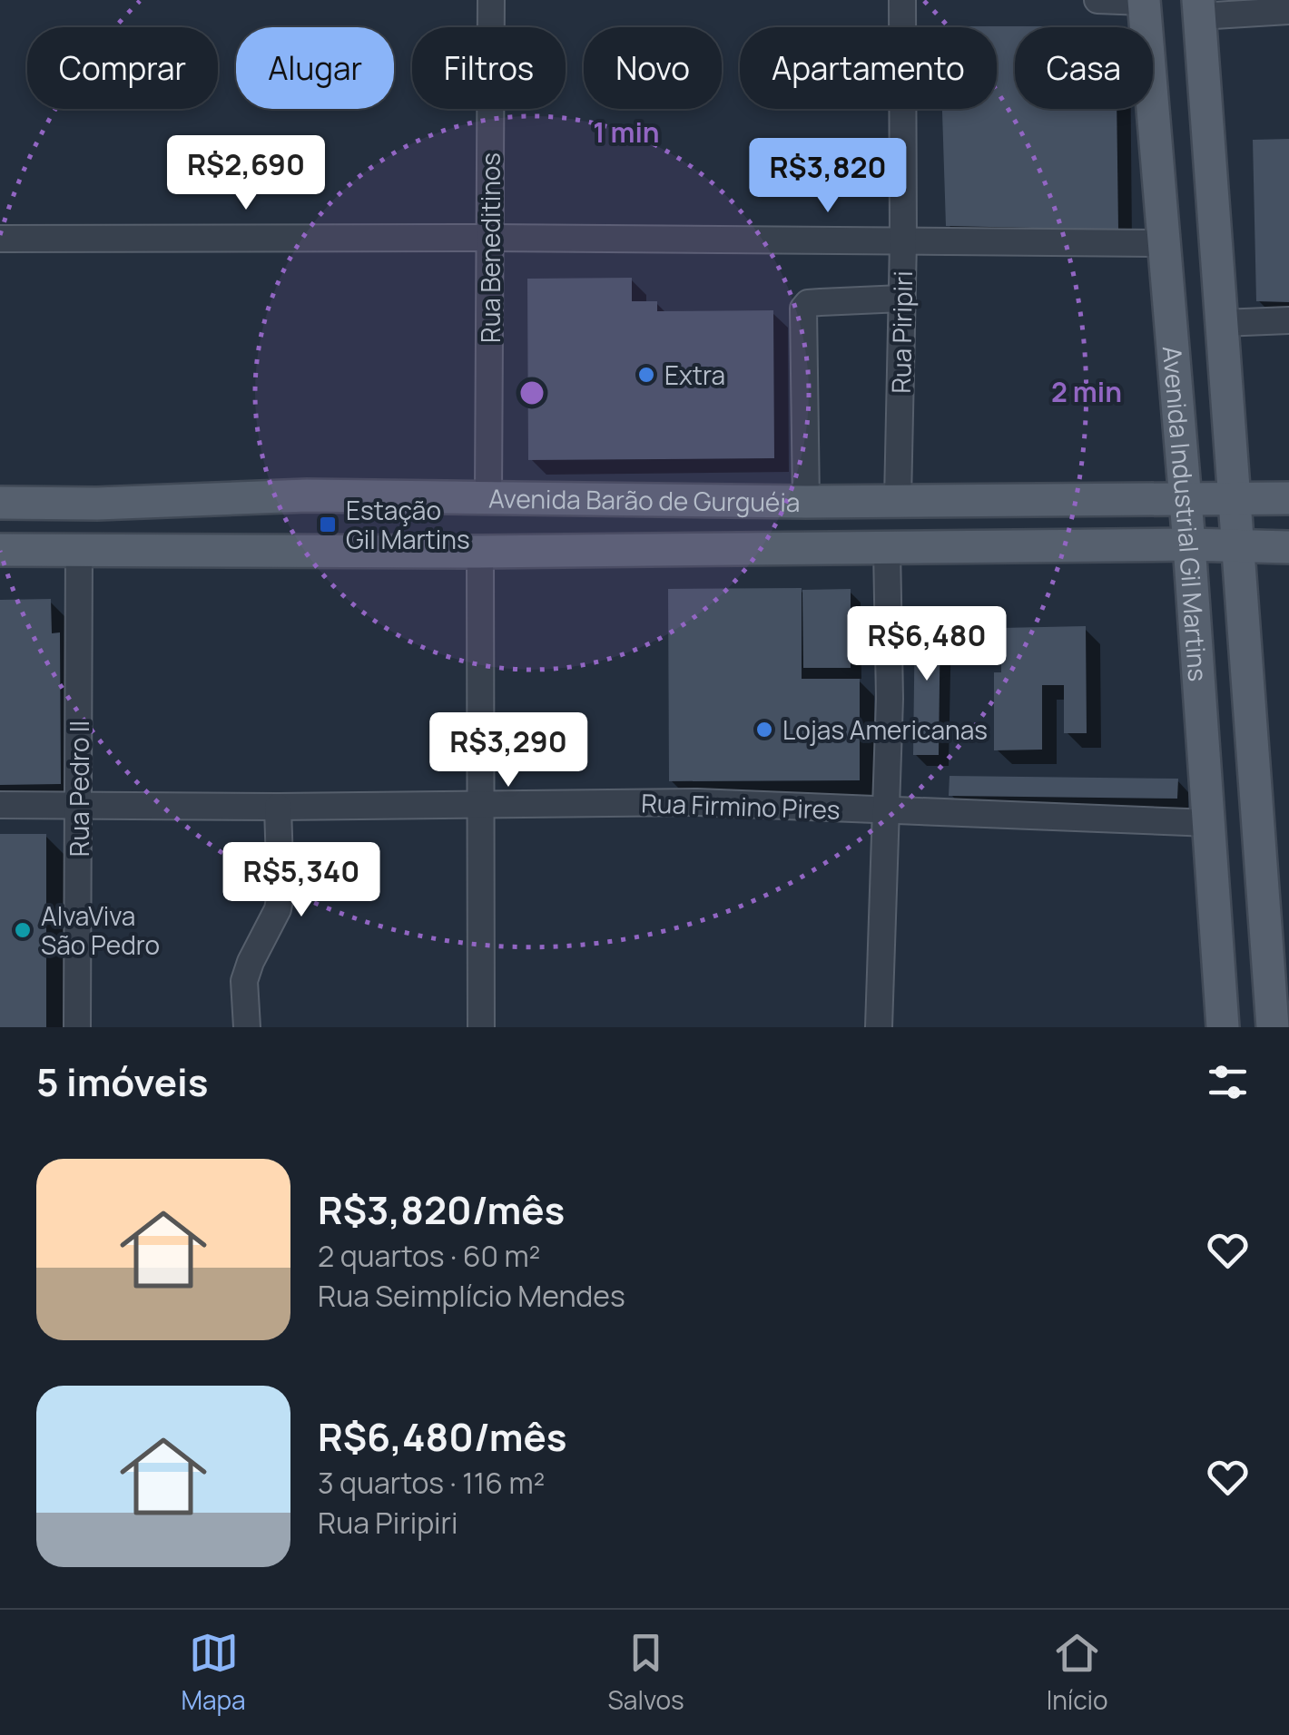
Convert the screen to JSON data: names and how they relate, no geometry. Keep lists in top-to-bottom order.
{
  "streets": {
    "main road": ["Avenida Barão de Gurguéia", "Avenida Industrial Gil Martins"],
    "street": [
      "Rua Beneditinos",
      "Rua Piripiri",
      "Rua Pedro ll",
      "Rua Firmino Pires"
    ]
  },
  "crossings": [
    ["Rua Beneditinos", "Avenida Barão de Gurguéia"],
    ["Rua Piripiri", "Avenida Barão de Gurguéia"],
    ["Avenida Barão de Gurguéia", "Avenida Industrial Gil Martins"],
    ["Avenida Barão de Gurguéia", "Rua Pedro ll"],
    ["Avenida Industrial Gil Martins", "Rua Firmino Pires"],
    ["Rua Pedro ll", "Rua Firmino Pires"]
  ],
  "places": {
    "other": ["Extra", "Lojas Americanas", "AlvaViva São Pedro"],
    "transit": ["Estação Gil Martins"]
  },
  "page": {
    "chip": [
      "Comprar",
      "Alugar",
      "Filtros",
      "Novo",
      "Apartamento",
      "Casa"
    ],
    "price": [
      "R$2,690",
      "R$3,820",
      "R$6,480",
      "R$3,290",
      "R$5,340"
    ],
    "heading": "5 imóveis",
    "list": [
      {
        "name": "R$3,820/mês",
        "note": "2 quartos · 60 m² · Rua Seimplício Mendes"
      },
      {
        "name": "R$6,480/mês",
        "note": "3 quartos · 116 m² · Rua Piripiri"
      }
    ],
    "tabs": ["Mapa", "Salvos", "Início"]
  },
  "rings": ["1 min", "2 min"]
}
